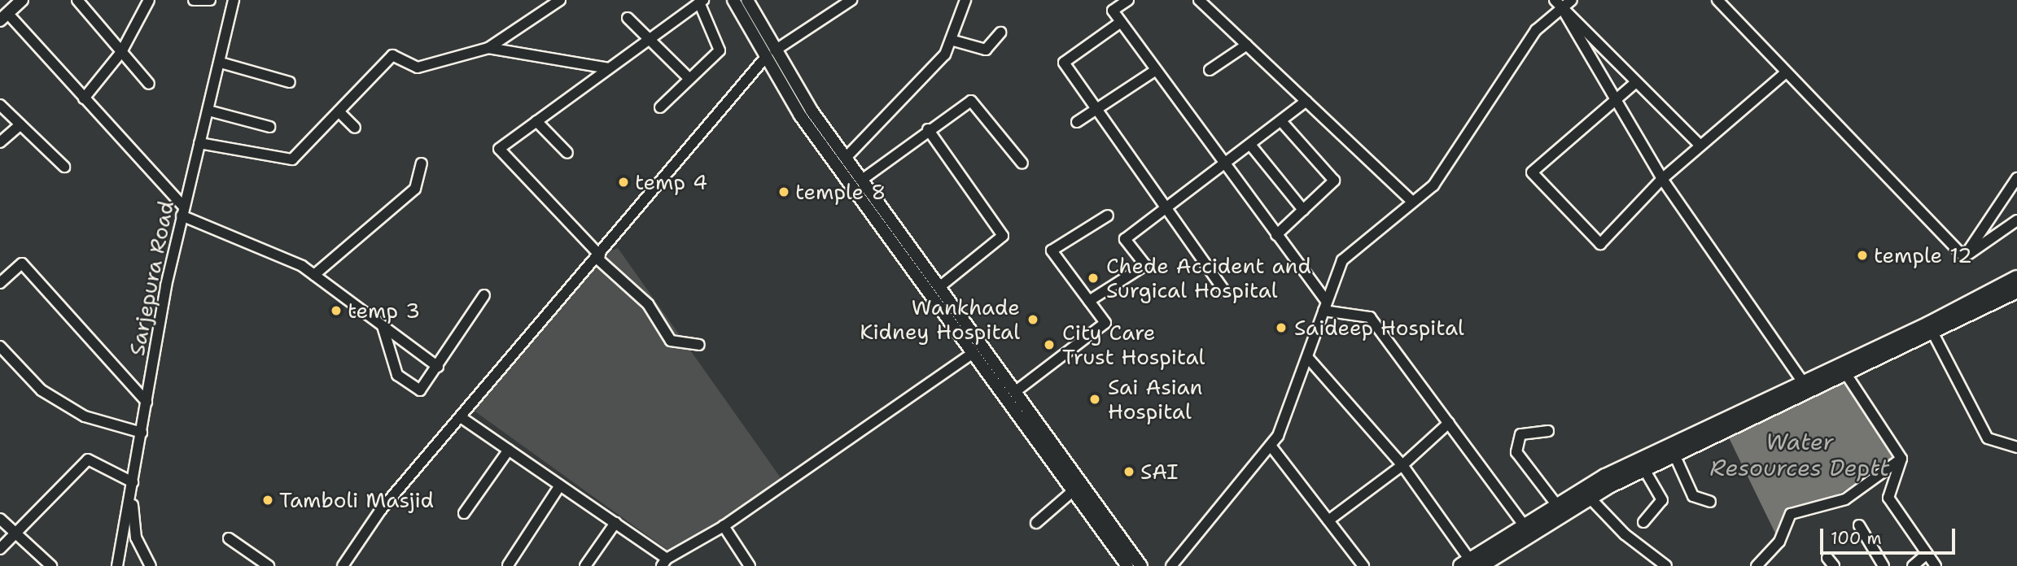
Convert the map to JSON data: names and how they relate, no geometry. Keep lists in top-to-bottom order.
{
  "streets": {
    "street": ["Sarjepura Road"]
  },
  "water": ["Water Resources Deptt"],
  "places": [
    "temp 4",
    "temple 8",
    "temple 12",
    "Chede Accident and Surgical Hospital",
    "temp 3",
    "Wankhade Kidney Hospital",
    "Saideep Hospital",
    "City Care Trust Hospital",
    "Sai Asian Hospital",
    "SAI",
    "Tamboli Masjid"
  ],
  "scale_bar": "100 m"
}
